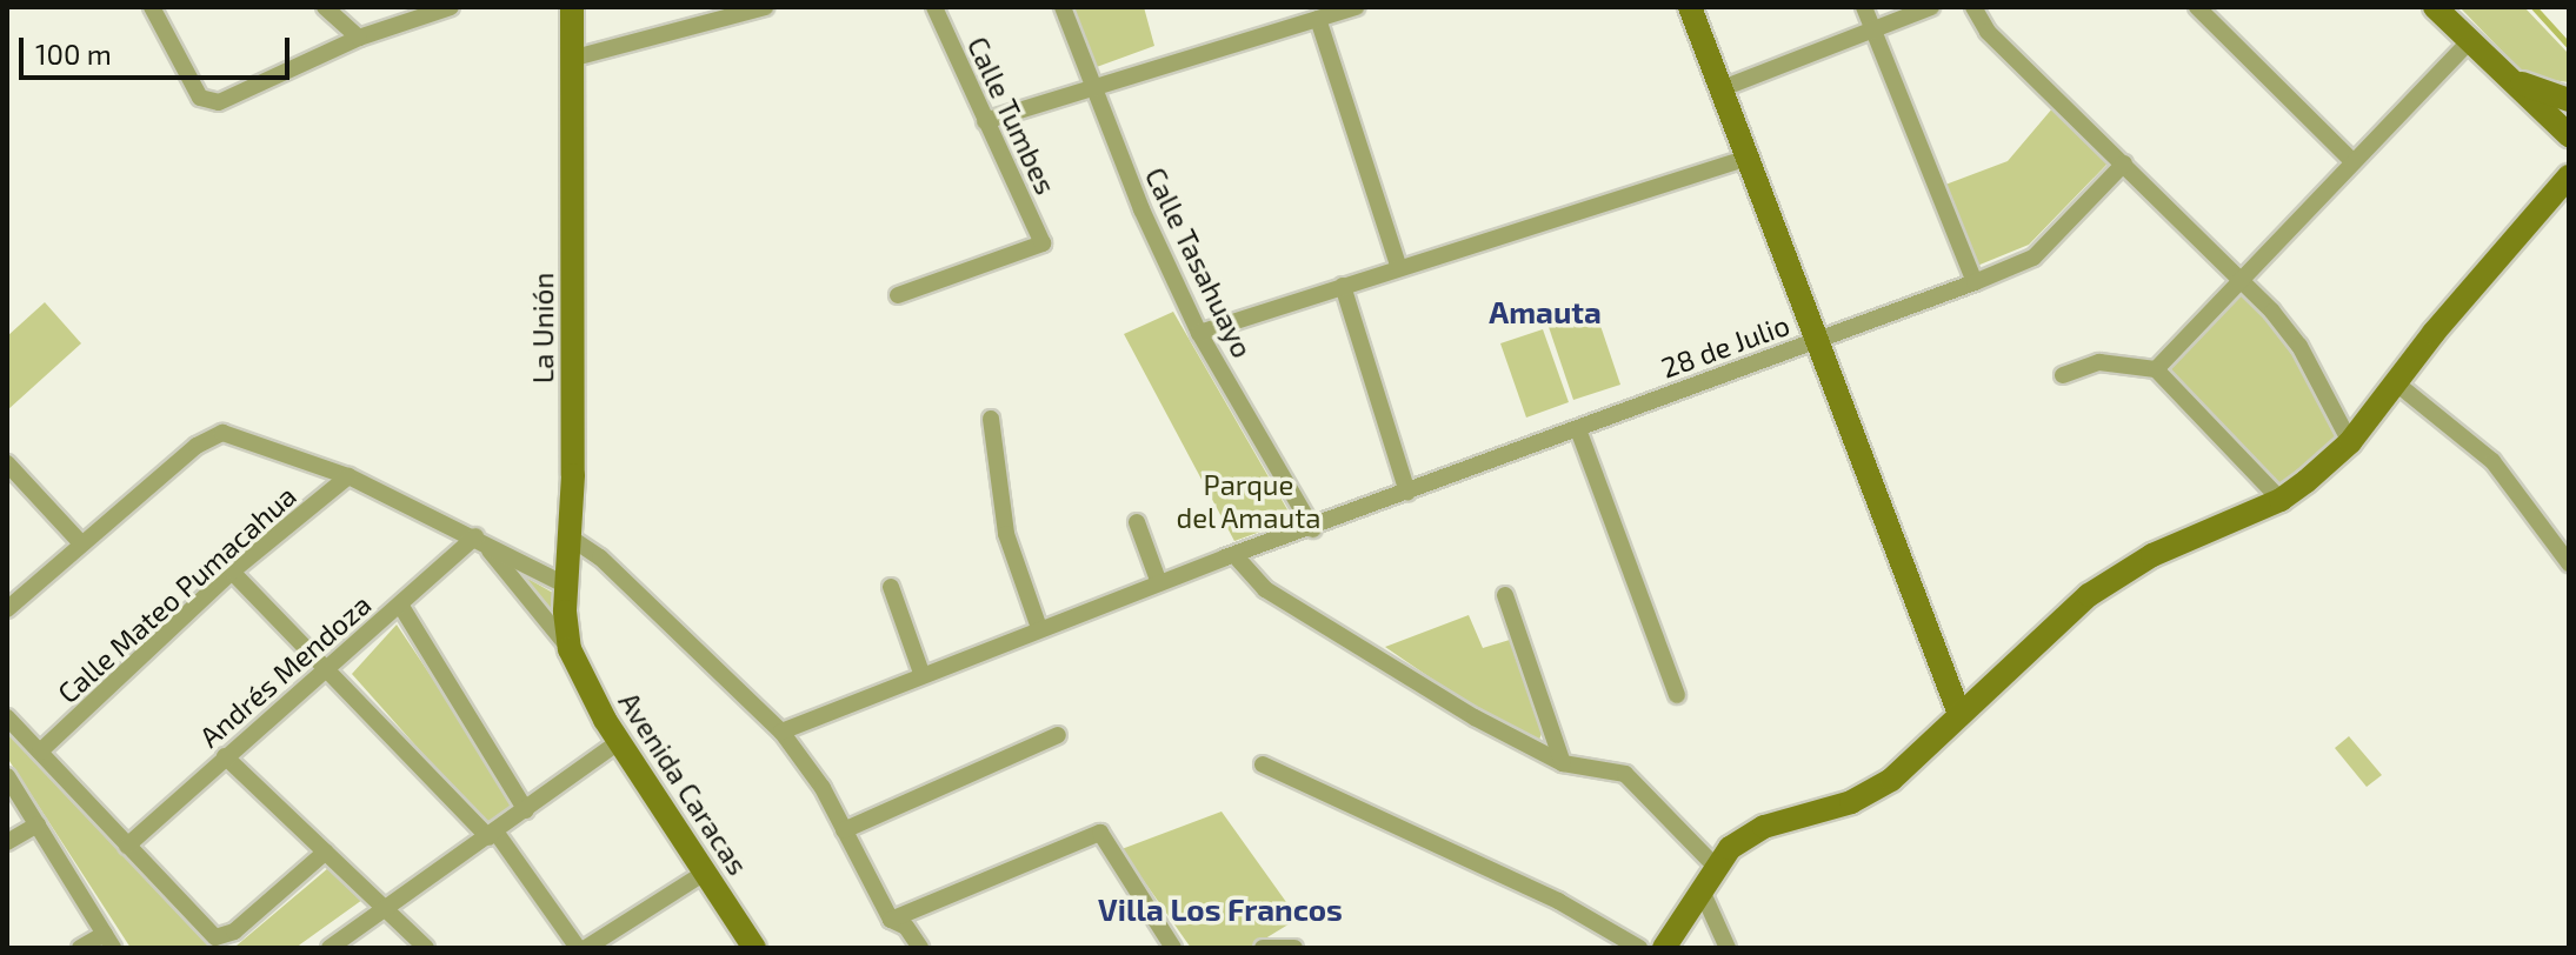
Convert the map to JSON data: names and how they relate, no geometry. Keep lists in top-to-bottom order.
{
  "streets": {
    "main road": ["La Unión", "Avenida Caracas"],
    "street": [
      "Calle Tumbes",
      "Calle Tasahuayo",
      "28 de Julio",
      "Calle Mateo Pumacahua",
      "Andrés Mendoza"
    ]
  },
  "crossings": [
    ["Calle Tasahuayo", "28 de Julio"],
    ["La Unión", "Avenida Caracas"]
  ],
  "districts": ["Amauta", "Villa Los Francos"],
  "parks": ["Parque del Amauta"],
  "scale_bar": "100 m"
}
